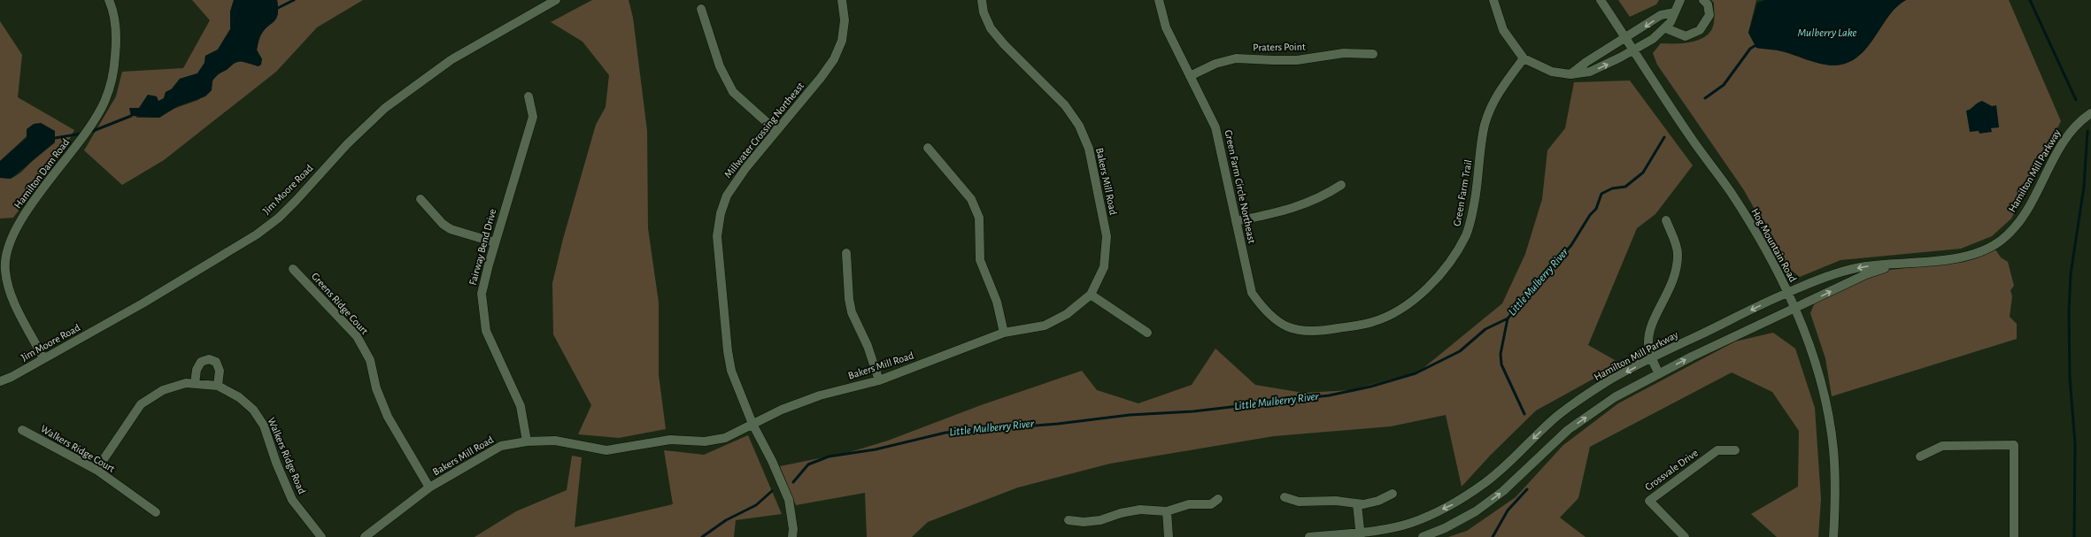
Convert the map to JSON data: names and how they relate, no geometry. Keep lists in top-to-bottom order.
{
  "streets": {
    "street": [
      "Praters Point",
      "Millwater Crossing Northeast",
      "Hamilton Mill Parkway",
      "Hamilton Dam Road",
      "Bakers Mill Road",
      "Green Farm Circle Northeast",
      "Jim Moore Road",
      "Green Farm Trail",
      "Hog Mountain Road",
      "Fairway Bend Drive",
      "Greens Ridge Court",
      "Walkers Ridge Court",
      "Walkers Ridge Road",
      "Crossvale Drive"
    ]
  },
  "crossings": [
    ["Praters Point", "Green Farm Circle Northeast"],
    ["Millwater Crossing Northeast", "Bakers Mill Road"],
    ["Hamilton Mill Parkway", "Hog Mountain Road"],
    ["Hamilton Dam Road", "Jim Moore Road"],
    ["Bakers Mill Road", "Fairway Bend Drive"],
    ["Bakers Mill Road", "Greens Ridge Court"],
    ["Green Farm Circle Northeast", "Green Farm Trail"],
    ["Walkers Ridge Court", "Walkers Ridge Road"]
  ],
  "water": ["Mulberry Lake", "Little Mulberry River"]
}
